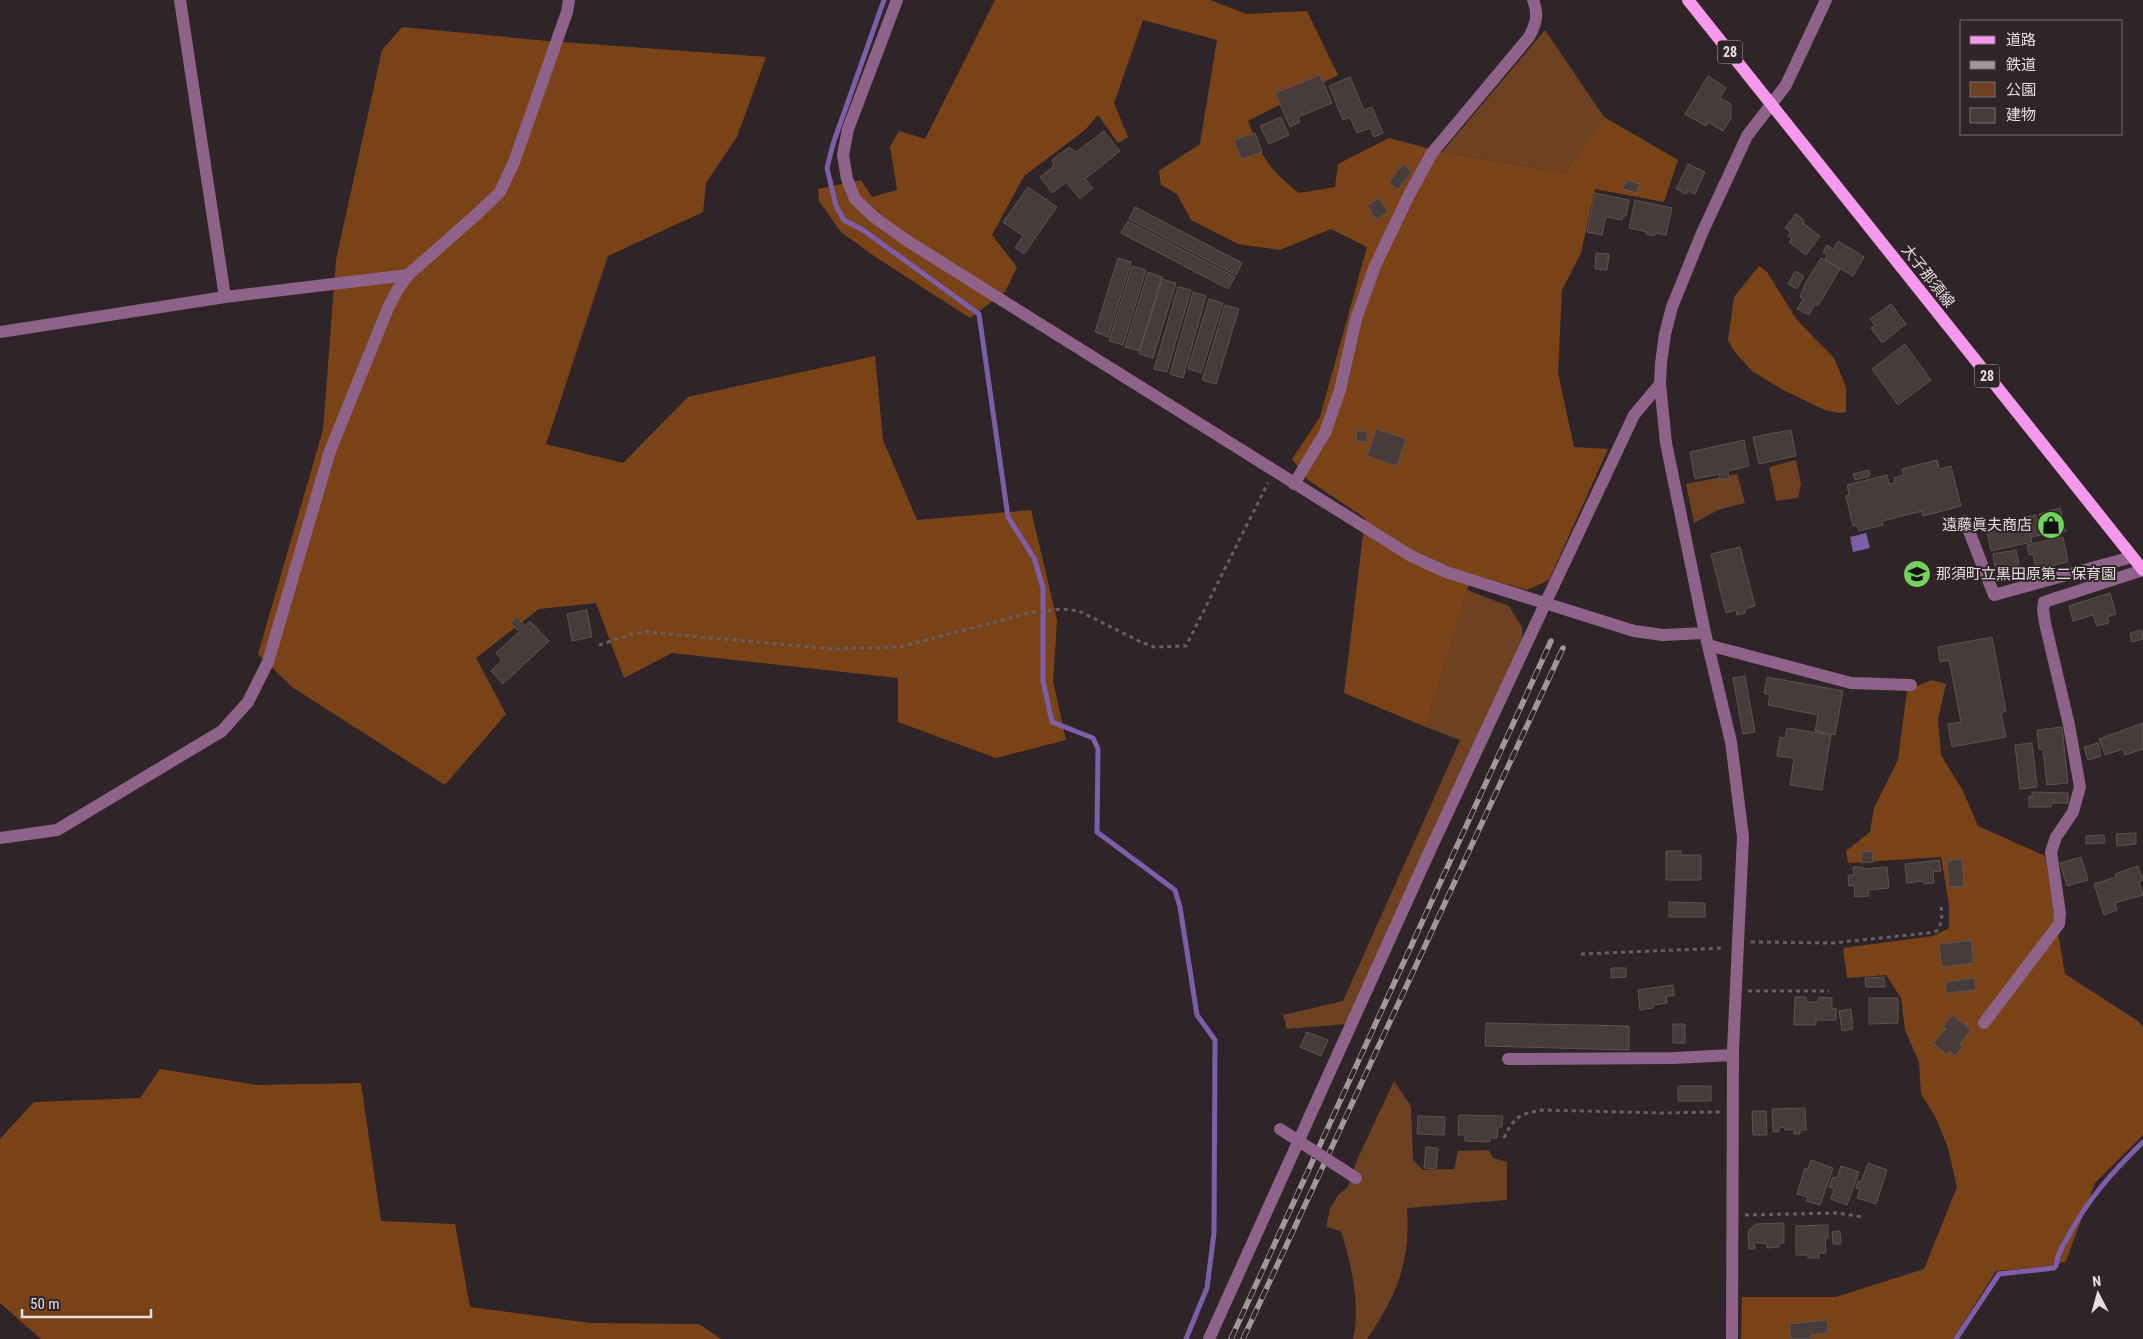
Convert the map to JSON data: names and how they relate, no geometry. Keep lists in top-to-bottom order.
{
  "streets": {
    "main road": ["28", "大子那須線"]
  },
  "places": {
    "shop": ["遠藤眞夫商店"],
    "school or university": ["那須町立黒田原第二保育園"]
  },
  "legend": [
    "道路",
    "鉄道",
    "公園",
    "建物"
  ],
  "scale_bar": "50 m",
  "north": "top"
}
